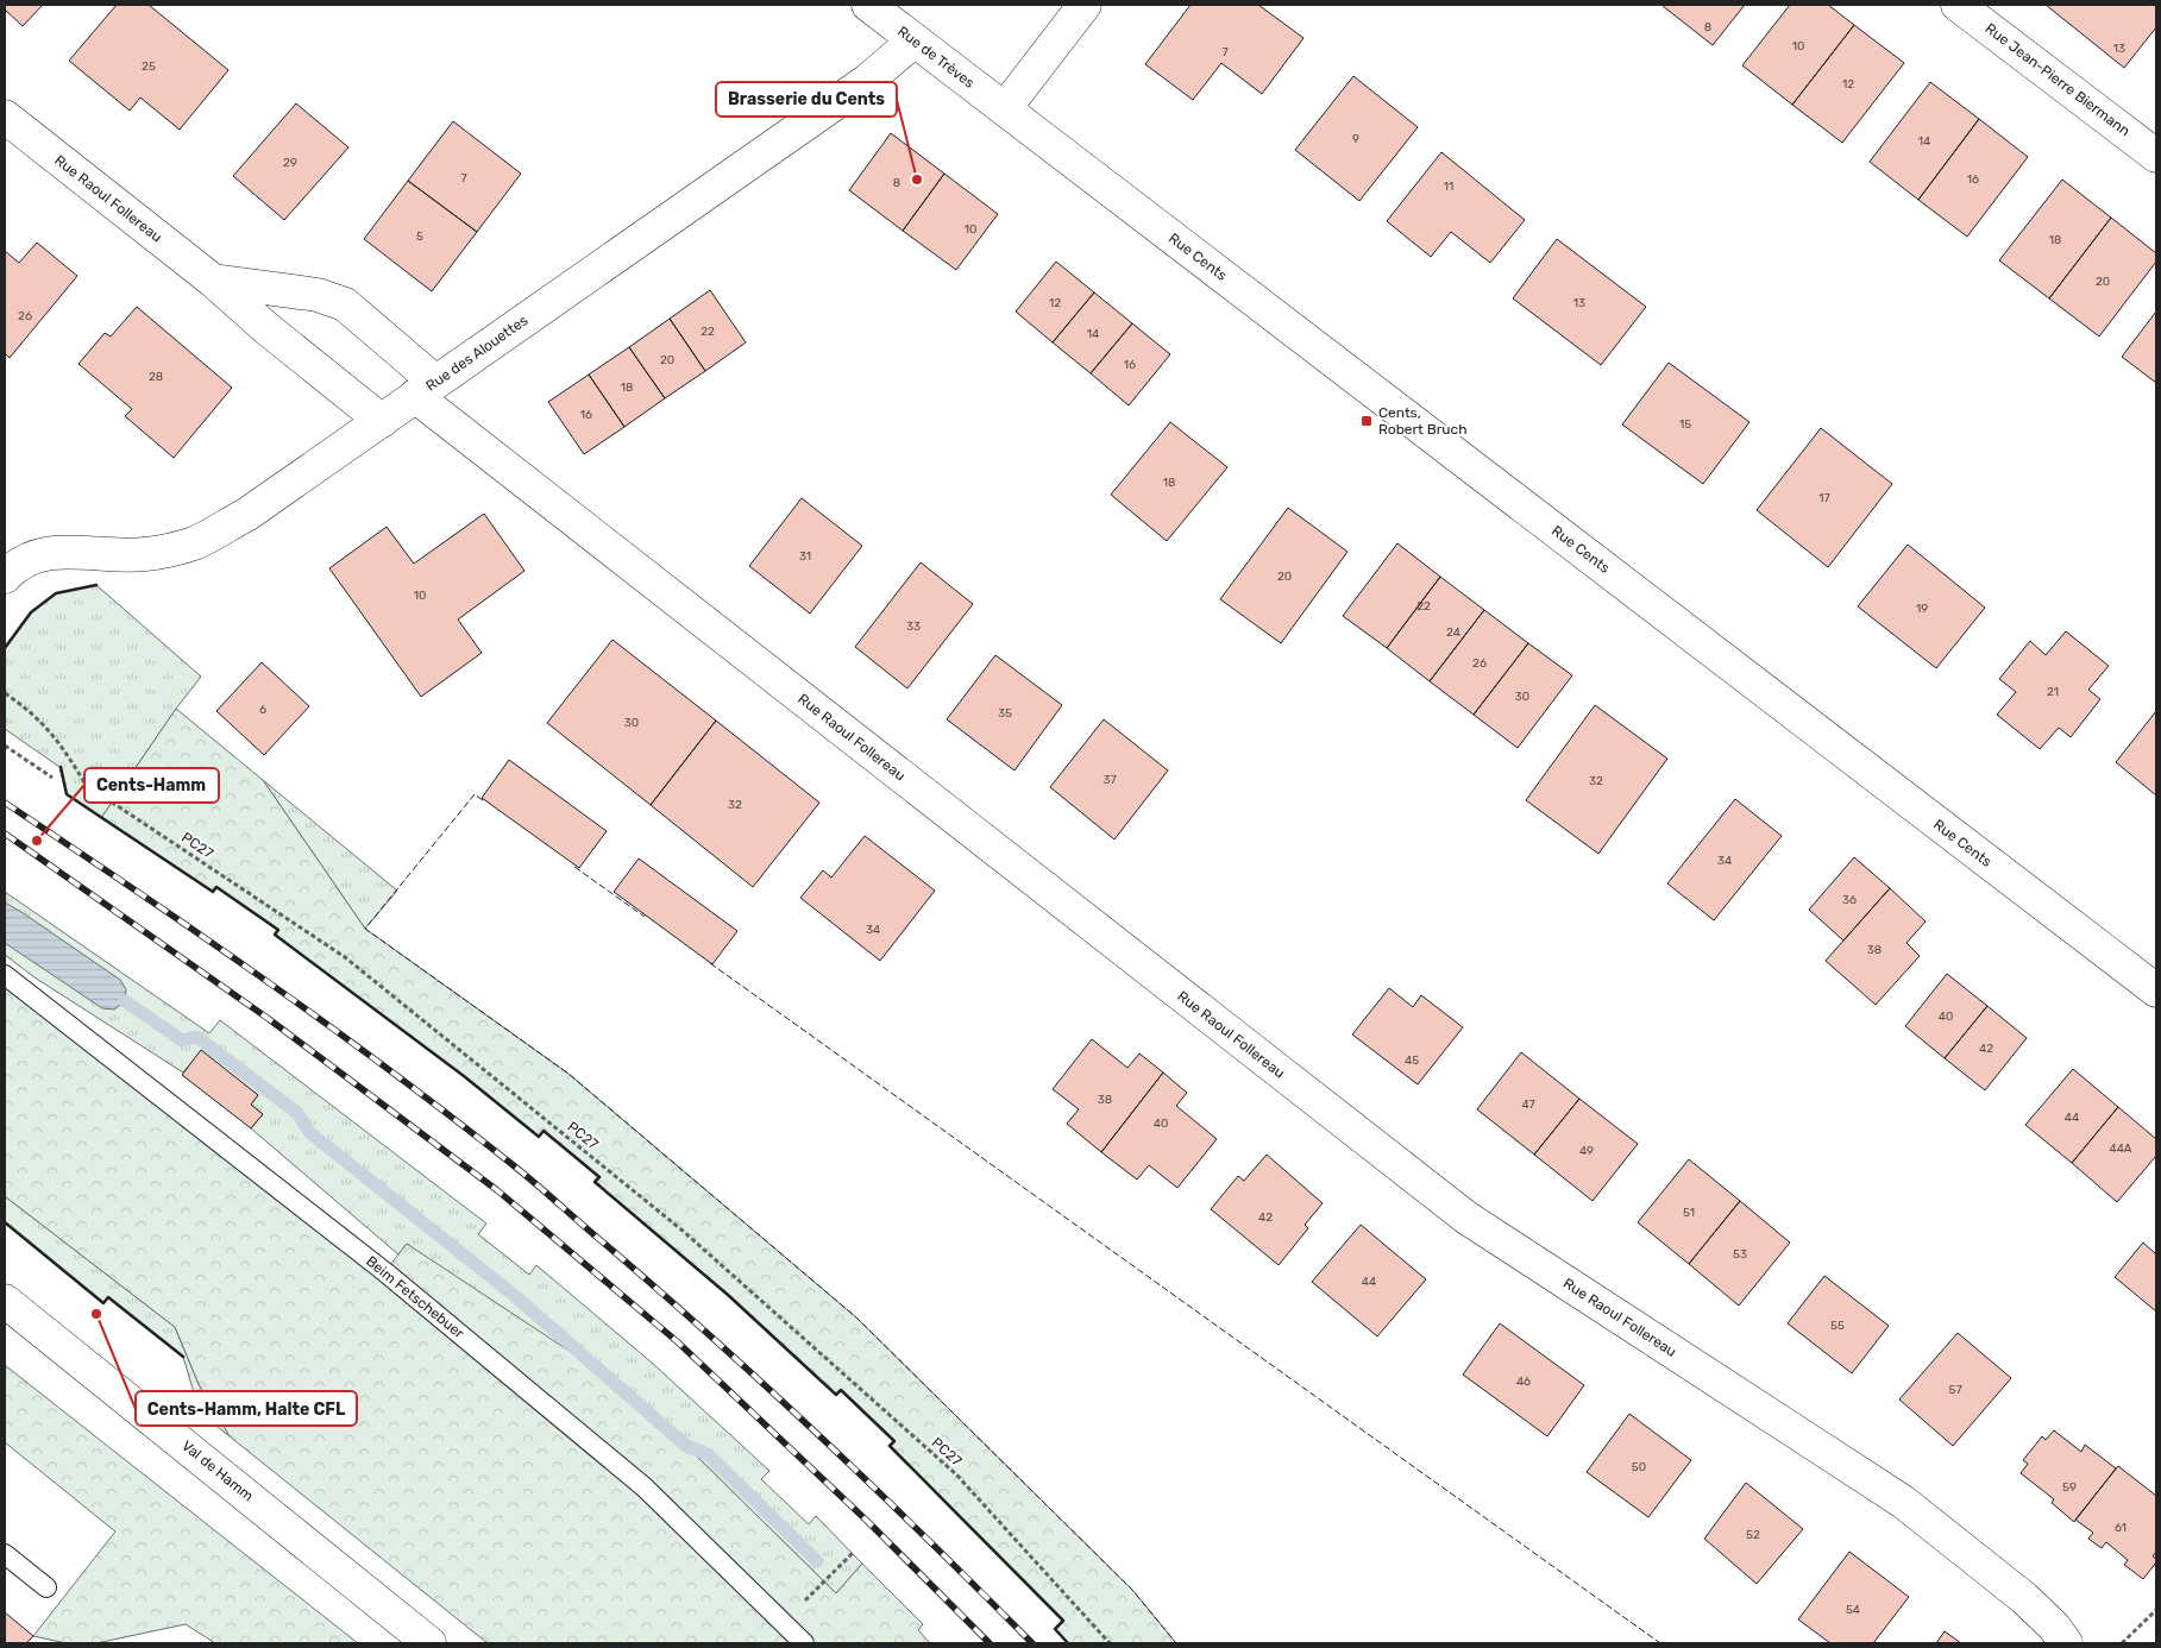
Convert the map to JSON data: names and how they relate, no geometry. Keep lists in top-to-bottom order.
{
  "streets": {
    "main road": [
      "Rue de Trèves",
      "Rue Jean-Pierre Biermann",
      "Rue Raoul Follereau",
      "Rue Cents",
      "Rue des Alouettes",
      "Val de Hamm"
    ],
    "lane": ["Beim Fetschebuer"],
    "path": ["PC27"]
  },
  "crossings": [
    ["Rue de Trèves", "Rue Cents"],
    ["Rue de Trèves", "Rue des Alouettes"],
    ["Rue Raoul Follereau", "Rue des Alouettes"]
  ],
  "places": {
    "other": ["Brasserie du Cents", "Cents-Hamm", "Cents-Hamm, Halte CFL"],
    "transit": ["Cents, Robert Bruch"]
  },
  "house_numbers": [
    "8",
    "10",
    "13",
    "7",
    "25",
    "12",
    "9",
    "14",
    "29",
    "7",
    "16",
    "8",
    "11",
    "10",
    "5",
    "18",
    "20",
    "12",
    "13",
    "26",
    "22",
    "14",
    "20",
    "16",
    "28",
    "18",
    "16",
    "15",
    "18",
    "17",
    "31",
    "20",
    "10",
    "22",
    "19",
    "33",
    "24",
    "26",
    "21",
    "30",
    "6",
    "35",
    "30",
    "37",
    "32",
    "32",
    "34",
    "36",
    "34",
    "38",
    "40",
    "42",
    "45",
    "38",
    "47",
    "44",
    "40",
    "44A",
    "49",
    "51",
    "42",
    "53",
    "44",
    "55",
    "46",
    "57",
    "50",
    "59",
    "61",
    "52",
    "54"
  ]
}
